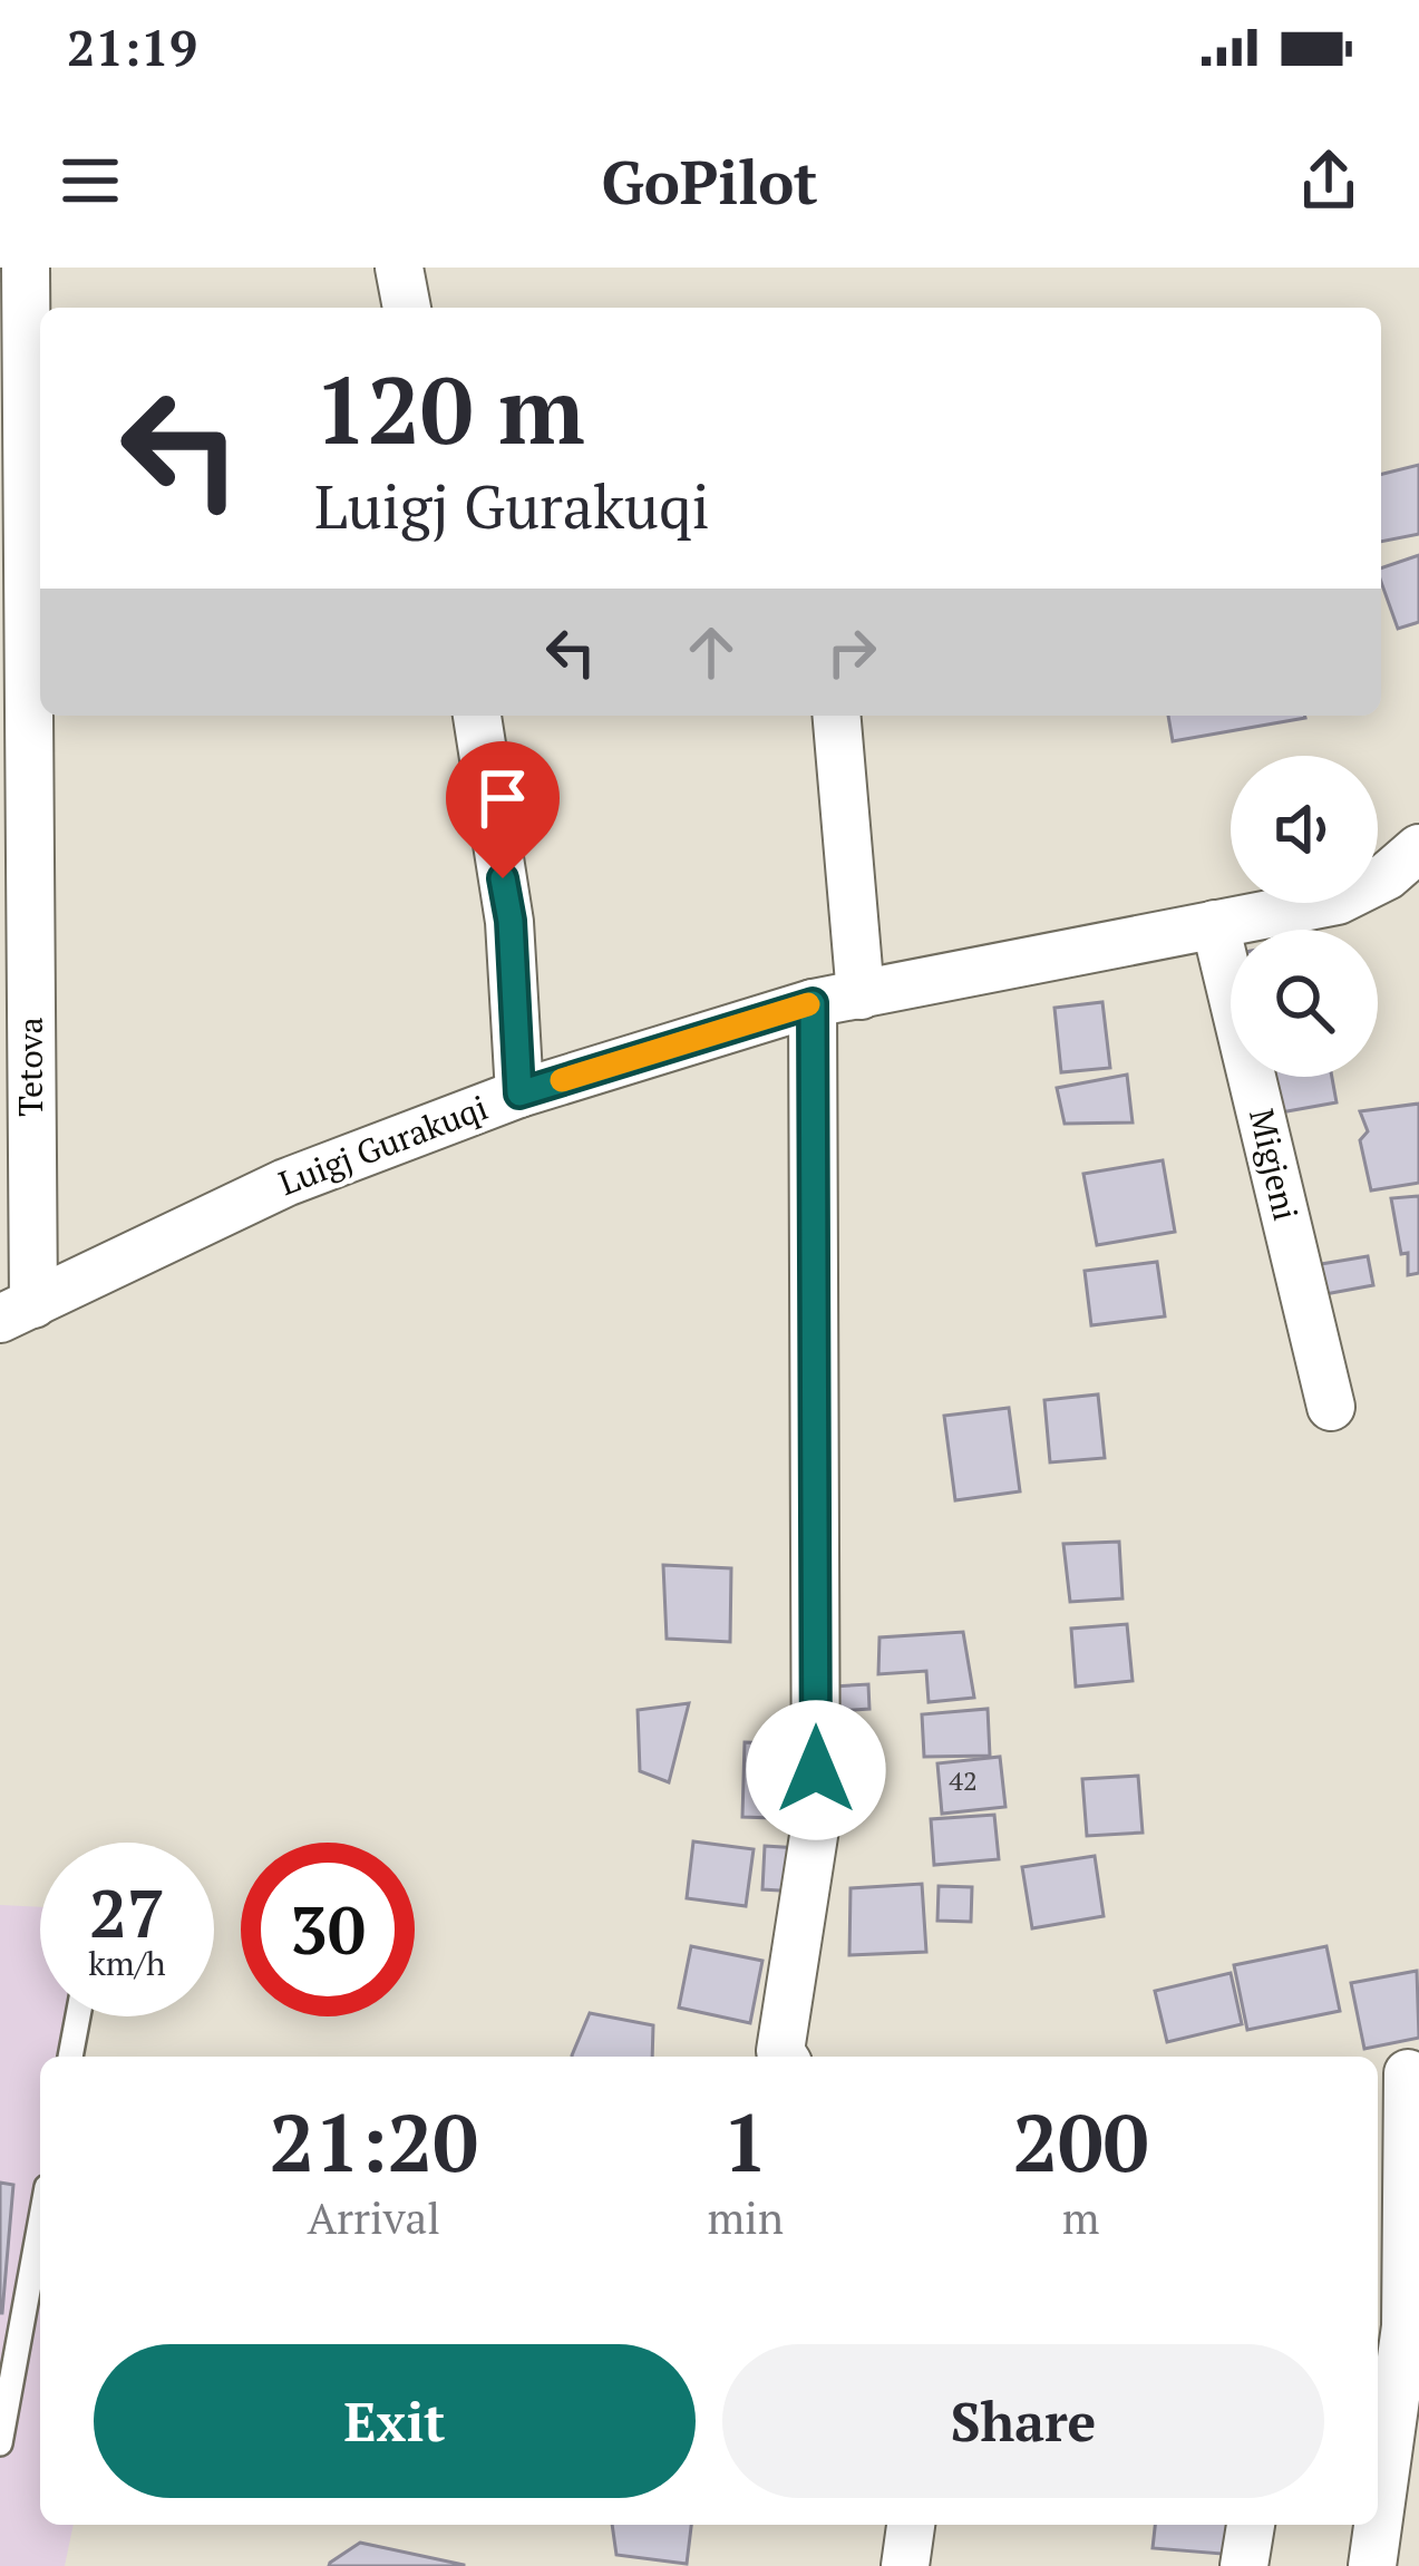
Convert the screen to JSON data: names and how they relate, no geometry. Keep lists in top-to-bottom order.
{
  "streets": {
    "street": ["Tetova", "Luigj Gurakuqi", "Migjeni"]
  },
  "crossings": [
    ["Tetova", "Luigj Gurakuqi"],
    ["Luigj Gurakuqi", "Migjeni"]
  ],
  "house_numbers": ["42"],
  "page": {
    "status": "21:19",
    "header": "GoPilot",
    "turn": ["120 m", "Luigj Gurakuqi"],
    "speed": "27 km/h",
    "limit": "30",
    "eta": [
      "21:20",
      "Arrival",
      "1",
      "min",
      "200",
      "m"
    ],
    "buttons": ["Exit", "Share"]
  }
}
